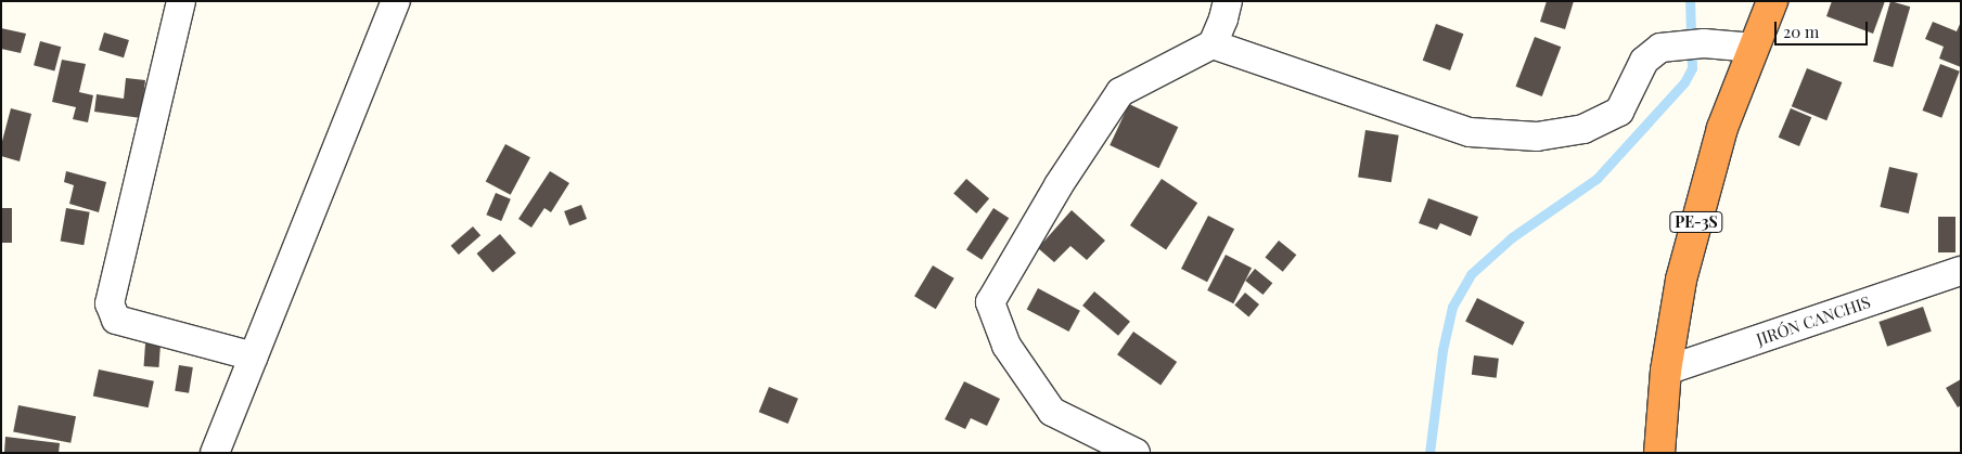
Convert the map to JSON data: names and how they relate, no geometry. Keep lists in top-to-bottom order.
{
  "streets": {
    "highway": ["PE-3S"],
    "street": ["JIRÓN CANCHIS"]
  },
  "crossings": [
    ["PE-3S", "JIRÓN CANCHIS"]
  ],
  "scale_bar": "20 m"
}
